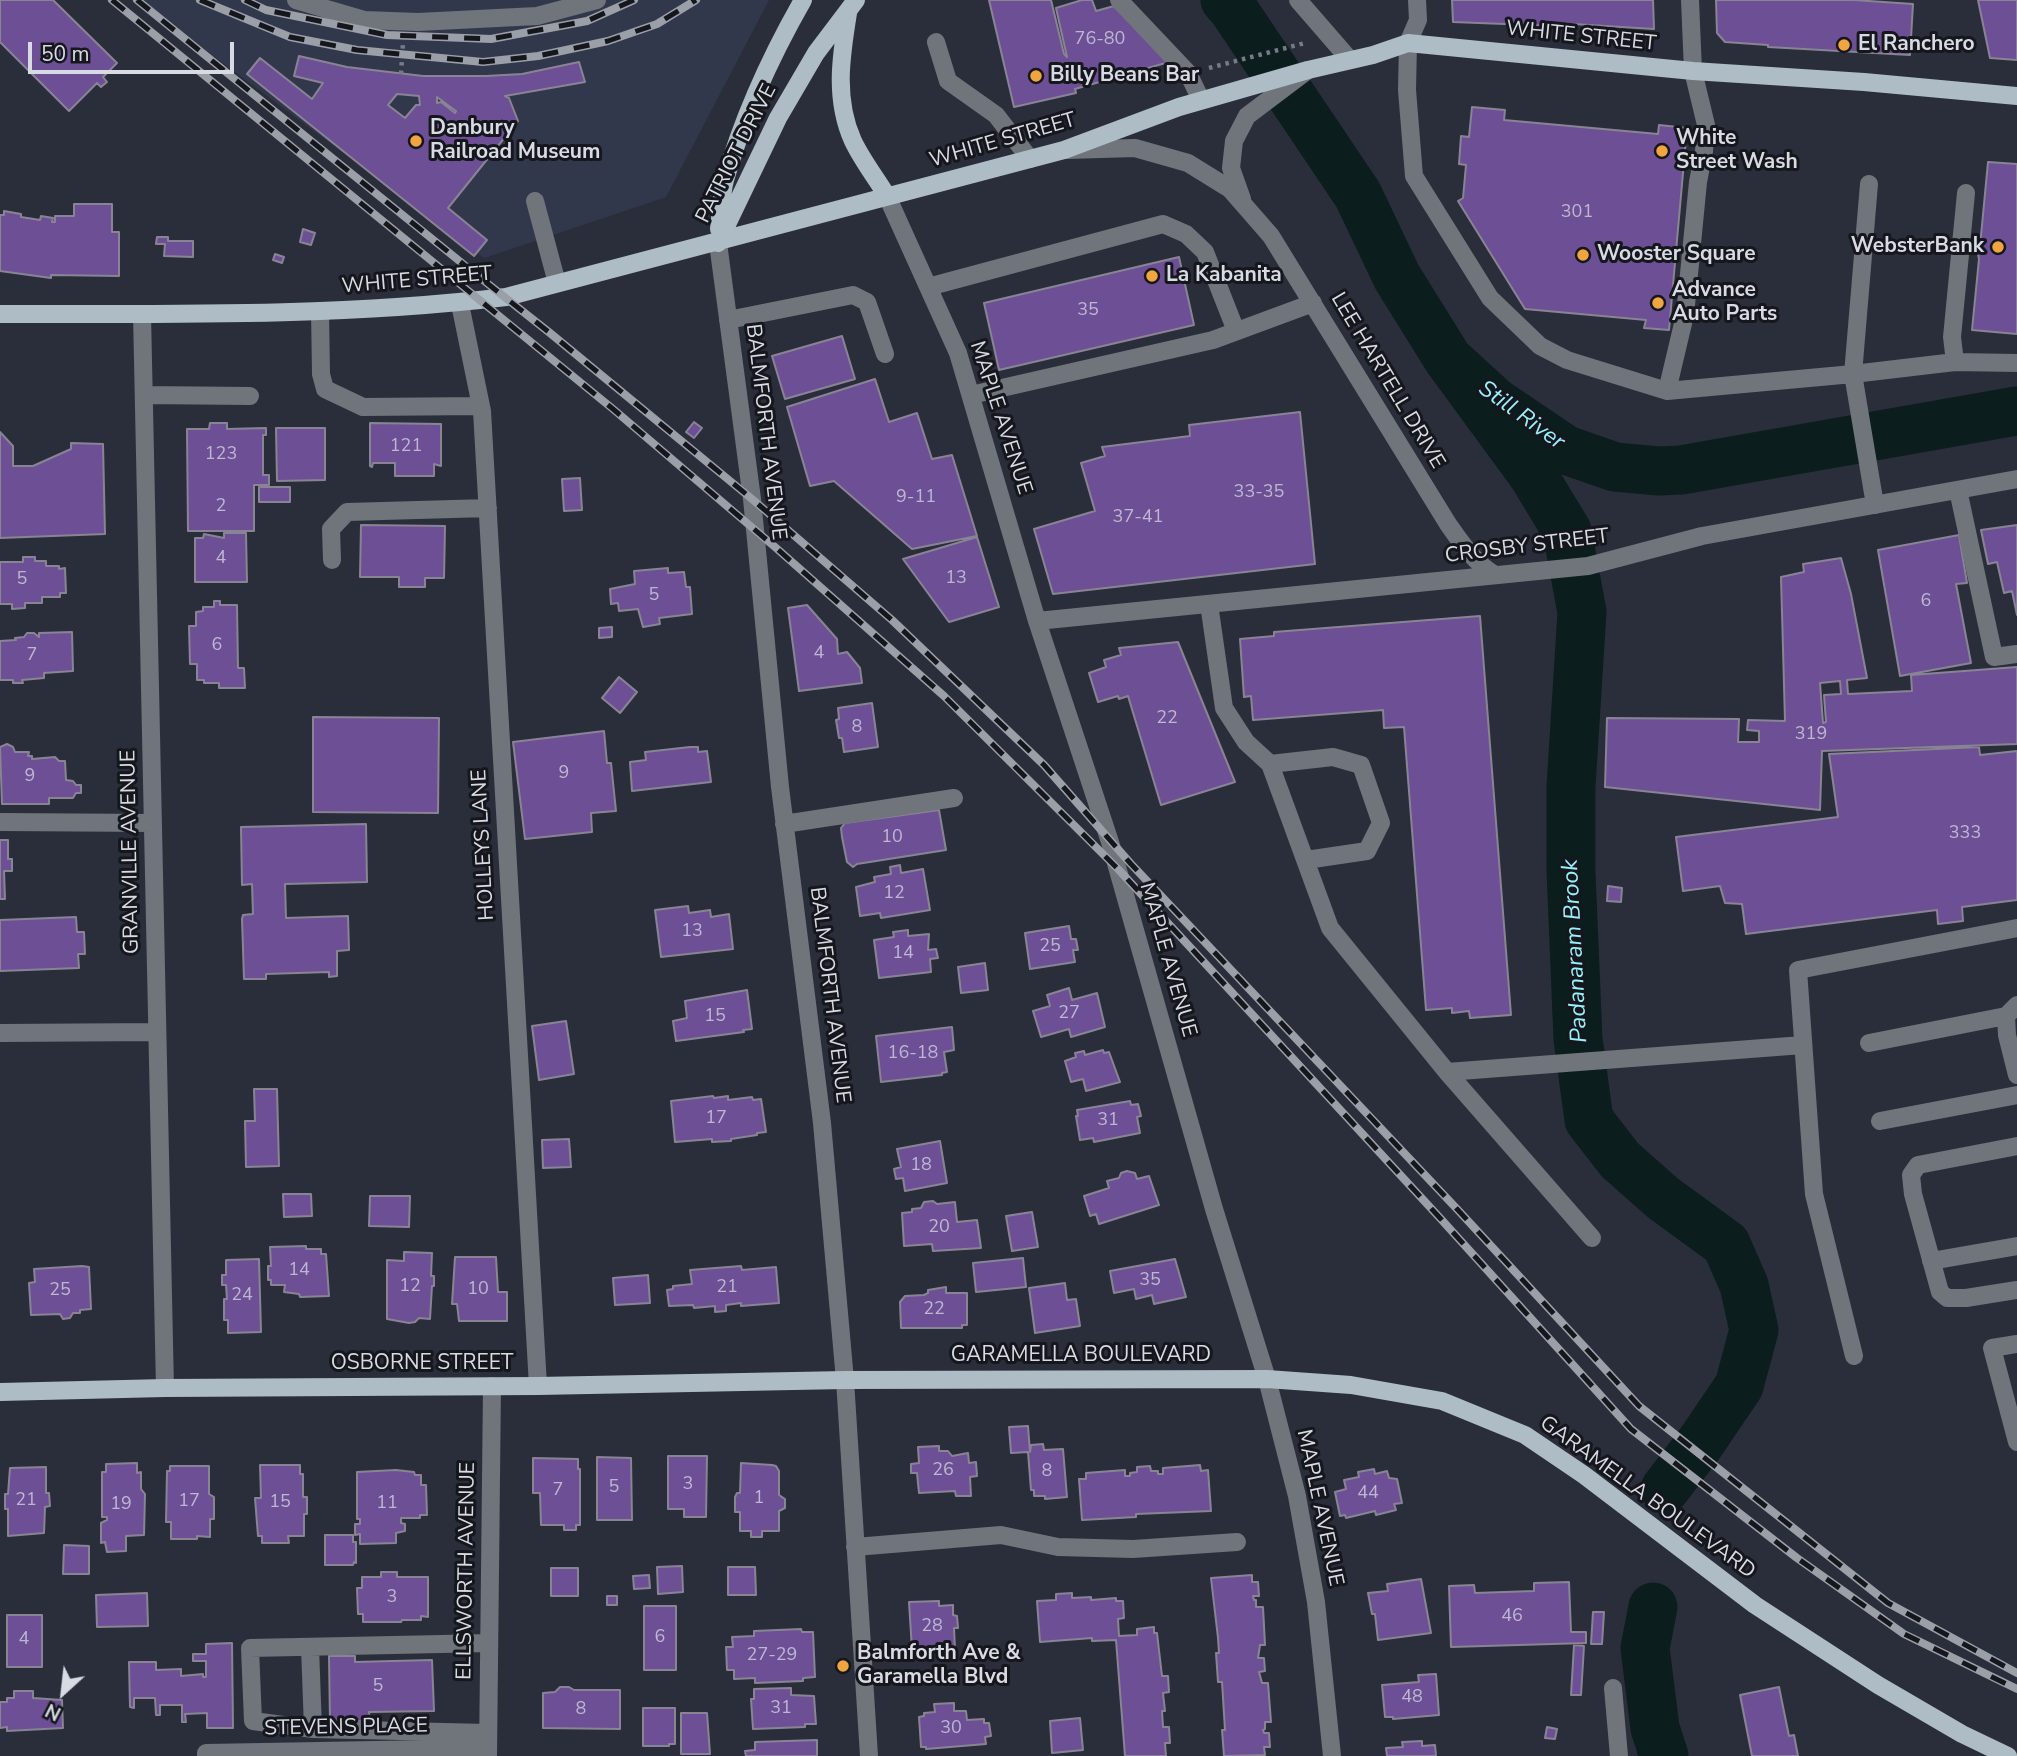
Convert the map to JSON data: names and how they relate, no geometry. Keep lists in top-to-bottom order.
{
  "streets": {
    "main road": [
      "WHITE STREET",
      "PATRIOT DRIVE",
      "GARAMELLA BOULEVARD",
      "OSBORNE STREET"
    ],
    "street": [
      "LEE HARTELL DRIVE",
      "MAPLE AVENUE",
      "BALMFORTH AVENUE",
      "CROSBY STREET",
      "HOLLEYS LANE",
      "GRANVILLE AVENUE",
      "ELLSWORTH AVENUE",
      "STEVENS PLACE"
    ]
  },
  "crossings": [
    ["WHITE STREET", "PATRIOT DRIVE"],
    ["WHITE STREET", "LEE HARTELL DRIVE"],
    ["WHITE STREET", "MAPLE AVENUE"],
    ["WHITE STREET", "BALMFORTH AVENUE"],
    ["WHITE STREET", "HOLLEYS LANE"],
    ["WHITE STREET", "GRANVILLE AVENUE"],
    ["PATRIOT DRIVE", "MAPLE AVENUE"],
    ["PATRIOT DRIVE", "BALMFORTH AVENUE"],
    ["LEE HARTELL DRIVE", "CROSBY STREET"],
    ["MAPLE AVENUE", "CROSBY STREET"],
    ["MAPLE AVENUE", "GARAMELLA BOULEVARD"],
    ["BALMFORTH AVENUE", "GARAMELLA BOULEVARD"],
    ["BALMFORTH AVENUE", "OSBORNE STREET"],
    ["HOLLEYS LANE", "OSBORNE STREET"],
    ["GRANVILLE AVENUE", "OSBORNE STREET"],
    ["GARAMELLA BOULEVARD", "OSBORNE STREET"],
    ["OSBORNE STREET", "ELLSWORTH AVENUE"],
    ["ELLSWORTH AVENUE", "STEVENS PLACE"]
  ],
  "water": ["Still River", "Padanaram Brook"],
  "places": [
    "El Ranchero",
    "Billy Beans Bar",
    "Danbury Railroad Museum",
    "White Street Wash",
    "WebsterBank",
    "Wooster Square",
    "La Kabanita",
    "Advance Auto Parts",
    "Balmforth Ave & Garamella Blvd"
  ],
  "house_numbers": [
    "76-80",
    "301",
    "35",
    "121",
    "123",
    "33-35",
    "9-11",
    "2",
    "37-41",
    "4",
    "13",
    "5",
    "5",
    "6",
    "6",
    "4",
    "7",
    "22",
    "8",
    "319",
    "9",
    "9",
    "333",
    "10",
    "12",
    "13",
    "25",
    "14",
    "27",
    "15",
    "16-18",
    "17",
    "31",
    "18",
    "20",
    "14",
    "35",
    "12",
    "21",
    "10",
    "25",
    "24",
    "22",
    "26",
    "8",
    "3",
    "5",
    "7",
    "44",
    "1",
    "21",
    "17",
    "15",
    "11",
    "19",
    "3",
    "46",
    "28",
    "6",
    "4",
    "27-29",
    "5",
    "48",
    "31",
    "8",
    "30"
  ],
  "scale_bar": "50 m",
  "north": "bottom left"
}
